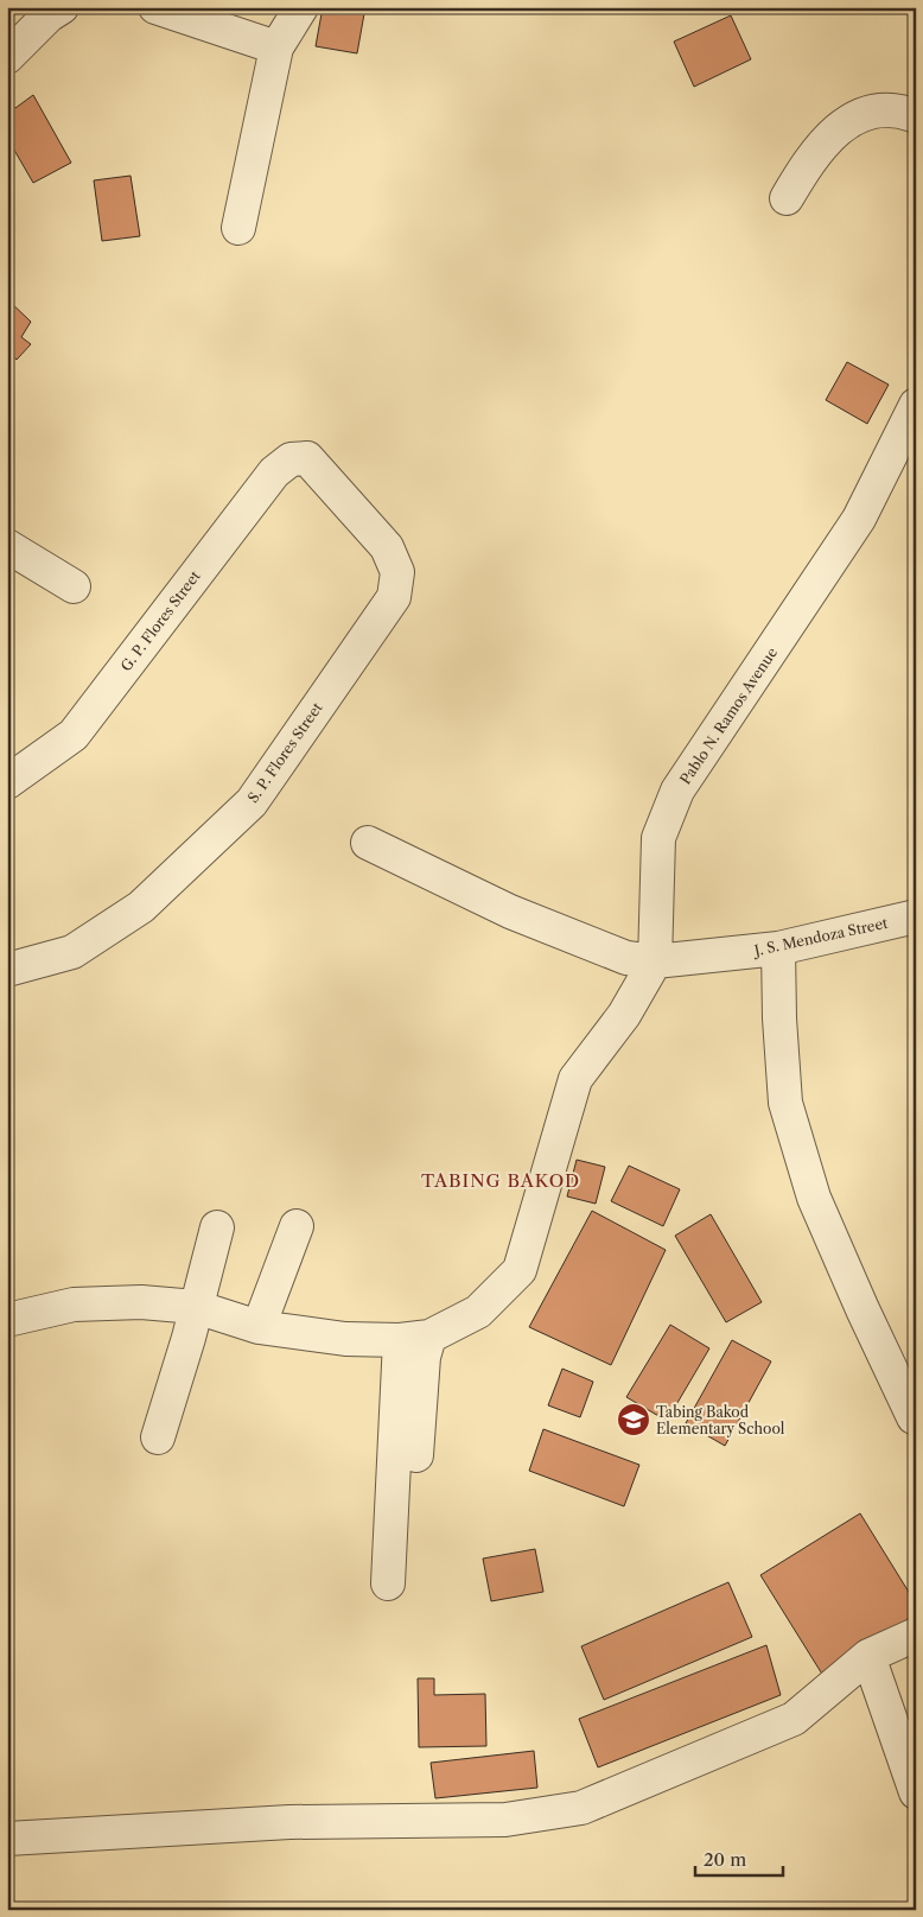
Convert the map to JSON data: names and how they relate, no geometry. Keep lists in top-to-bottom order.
{
  "streets": {
    "street": [
      "G. P. Flores Street",
      "Pablo N. Ramos Avenue",
      "S. P. Flores Street",
      "J. S. Mendoza Street"
    ]
  },
  "crossings": [
    ["G. P. Flores Street", "S. P. Flores Street"],
    ["Pablo N. Ramos Avenue", "J. S. Mendoza Street"]
  ],
  "districts": ["TABING BAKOD"],
  "places": {
    "school or university": ["Tabing Bakod Elementary School"]
  },
  "scale_bar": "20 m"
}
